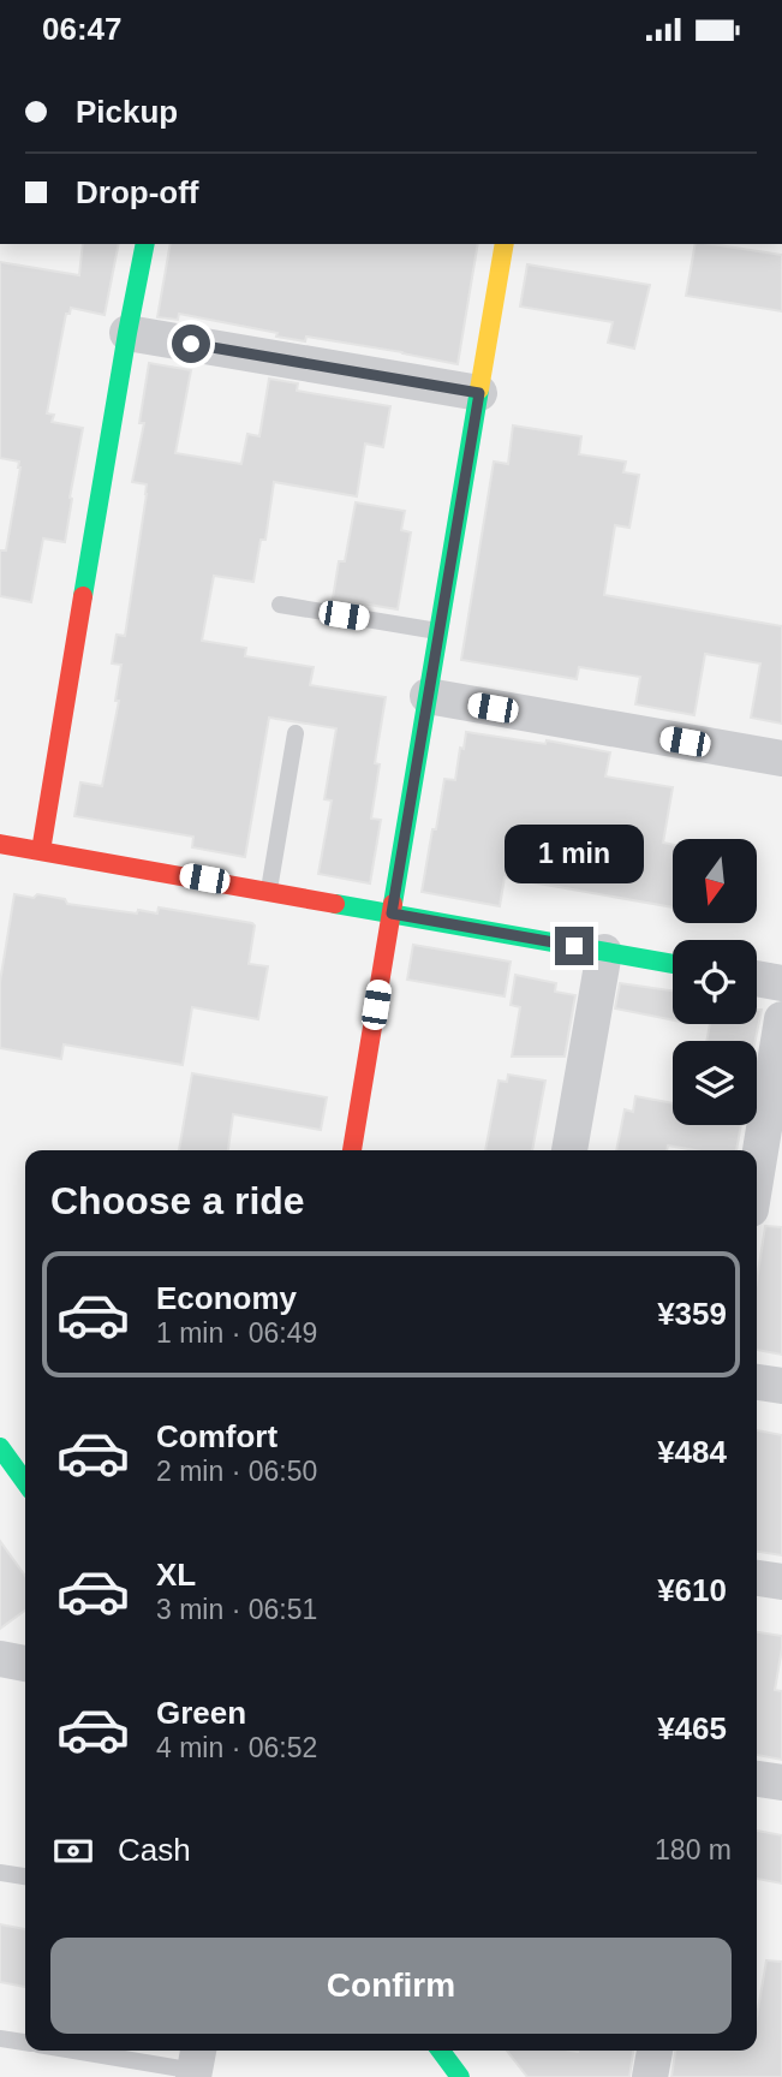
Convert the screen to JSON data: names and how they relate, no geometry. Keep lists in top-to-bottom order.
{
  "north": "bottom",
  "page": {
    "status": "06:47",
    "banner": ["Pickup", "Drop-off"],
    "bubble": "1 min",
    "heading": "Choose a ride",
    "list": [
      {
        "name": "Economy",
        "note": "1 min · 06:49",
        "value": "¥359"
      },
      {
        "name": "Comfort",
        "note": "2 min · 06:50",
        "value": "¥484"
      },
      {
        "name": "XL",
        "note": "3 min · 06:51",
        "value": "¥610"
      },
      {
        "name": "Green",
        "note": "4 min · 06:52",
        "value": "¥465"
      }
    ],
    "pay": ["Cash", "180 m"],
    "buttons": "Confirm"
  }
}
